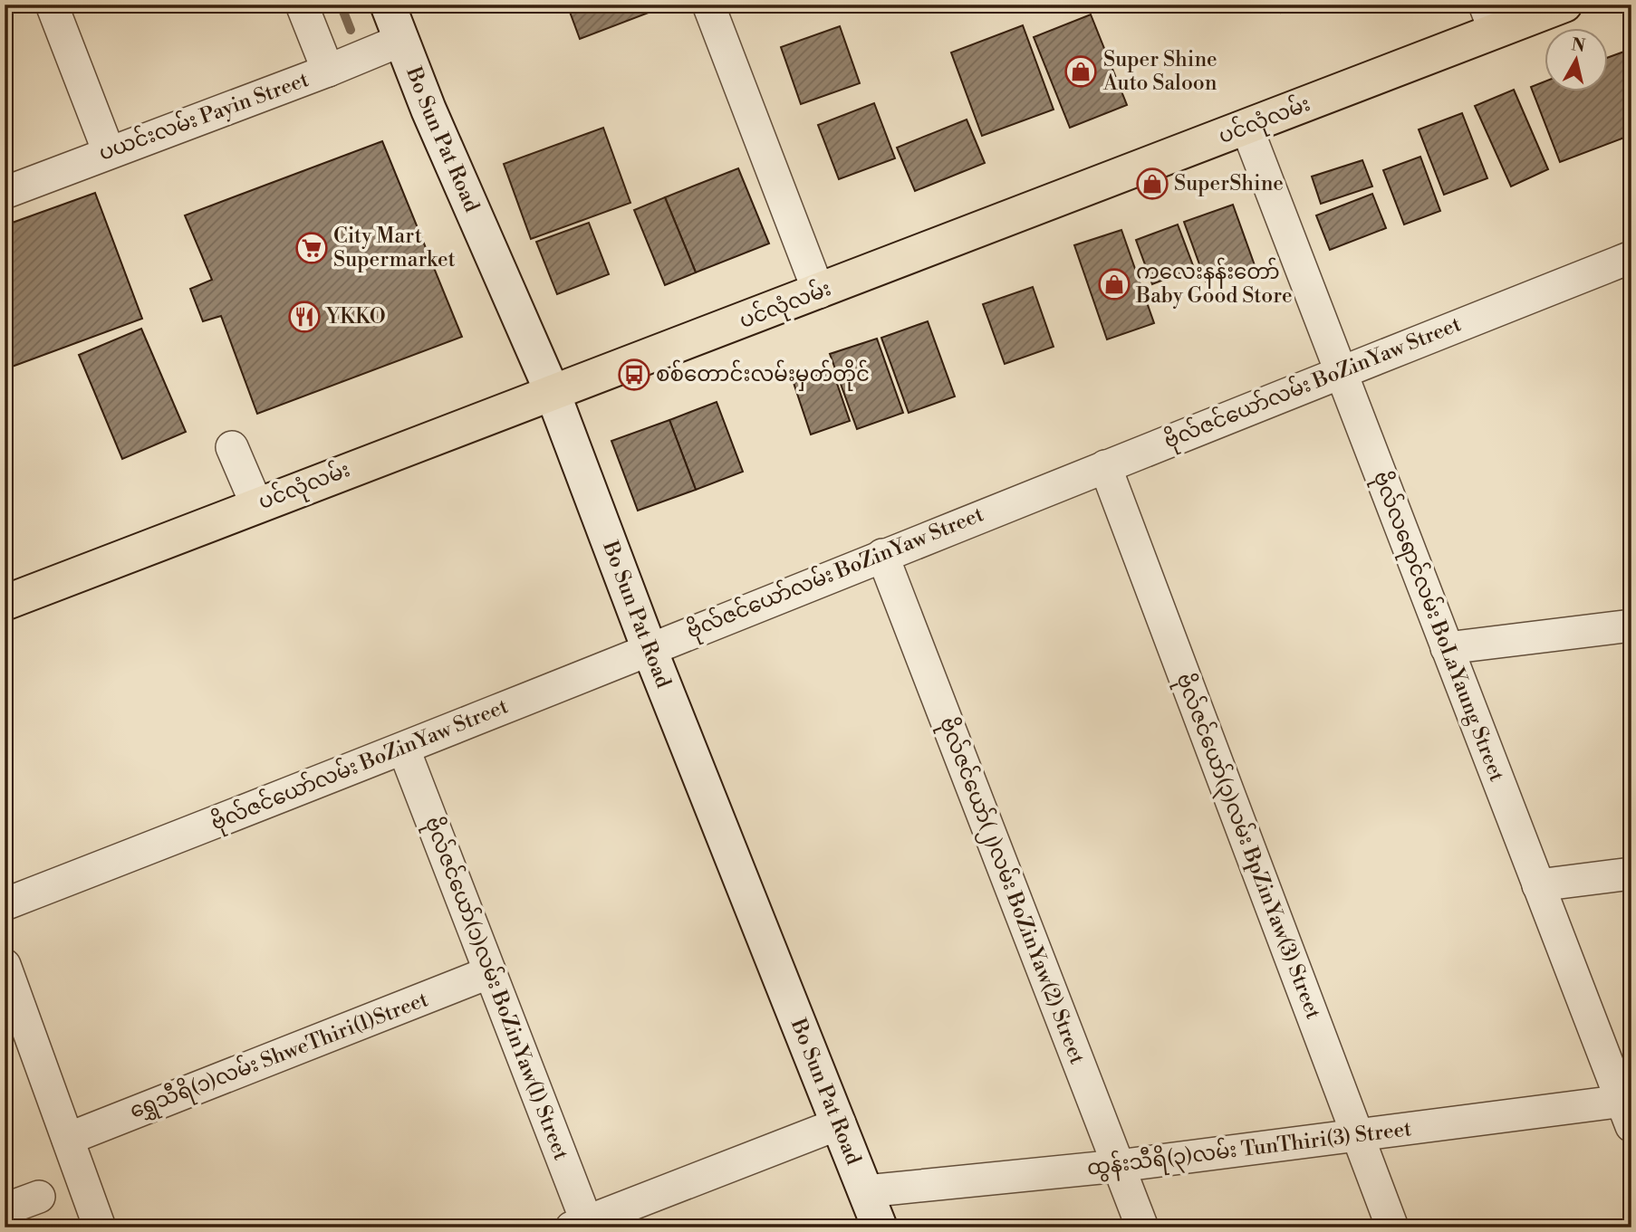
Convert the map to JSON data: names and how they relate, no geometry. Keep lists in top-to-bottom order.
{
  "streets": {
    "main road": ["ပင်လုံလမ်း"],
    "street": [
      "ပယင်းလမ်း Payin Street",
      "Bo Sun Pat Road",
      "ဗိုလ်ဇင်ယော်လမ်း BoZinYaw Street",
      "ဗိုလ်လရောင်လမ်း BoLaYaung Street",
      "ဗိုလ်ဇင်ယော်(၃)လမ်း BpZinYaw(3) Street",
      "ဗိုလ်ဇင်ယော်(၂)လမ်း BoZinYaw(2) Street",
      "ဗိုလ်ဇင်ယော်(၁)လမ်း BoZinYaw(1) Street",
      "ရွှေသီရိ(၁)လမ်း ShweThiri(1)Street",
      "ထွန်းသီရိ(၃)လမ်း TunThiri(3) Street"
    ]
  },
  "crossings": [
    ["ပယင်းလမ်း Payin Street", "Bo Sun Pat Road"],
    ["ပင်လုံလမ်း", "Bo Sun Pat Road"],
    ["ပင်လုံလမ်း", "ဗိုလ်လရောင်လမ်း BoLaYaung Street"],
    ["Bo Sun Pat Road", "ဗိုလ်ဇင်ယော်လမ်း BoZinYaw Street"],
    ["Bo Sun Pat Road", "ထွန်းသီရိ(၃)လမ်း TunThiri(3) Street"],
    ["ဗိုလ်ဇင်ယော်လမ်း BoZinYaw Street", "ဗိုလ်လရောင်လမ်း BoLaYaung Street"],
    ["ဗိုလ်ဇင်ယော်လမ်း BoZinYaw Street", "ဗိုလ်ဇင်ယော်(၃)လမ်း BpZinYaw(3) Street"],
    ["ဗိုလ်ဇင်ယော်လမ်း BoZinYaw Street", "ဗိုလ်ဇင်ယော်(၂)လမ်း BoZinYaw(2) Street"],
    ["ဗိုလ်ဇင်ယော်လမ်း BoZinYaw Street", "ဗိုလ်ဇင်ယော်(၁)လမ်း BoZinYaw(1) Street"],
    ["ဗိုလ်လရောင်လမ်း BoLaYaung Street", "ထွန်းသီရိ(၃)လမ်း TunThiri(3) Street"],
    ["ဗိုလ်ဇင်ယော်(၃)လမ်း BpZinYaw(3) Street", "ထွန်းသီရိ(၃)လမ်း TunThiri(3) Street"],
    ["ဗိုလ်ဇင်ယော်(၂)လမ်း BoZinYaw(2) Street", "ထွန်းသီရိ(၃)လမ်း TunThiri(3) Street"],
    ["ဗိုလ်ဇင်ယော်(၁)လမ်း BoZinYaw(1) Street", "ရွှေသီရိ(၁)လမ်း ShweThiri(1)Street"]
  ],
  "places": {
    "shop": ["Super Shine Auto Saloon", "SuperShine", "ကလေးနန်းတော် Baby Good Store"],
    "supermarket": ["City Mart Supermarket"],
    "restaurant": ["YKKO"],
    "bus stop": ["စစ်တောင်းလမ်းမှတ်တိုင်"]
  },
  "north": "top"
}
